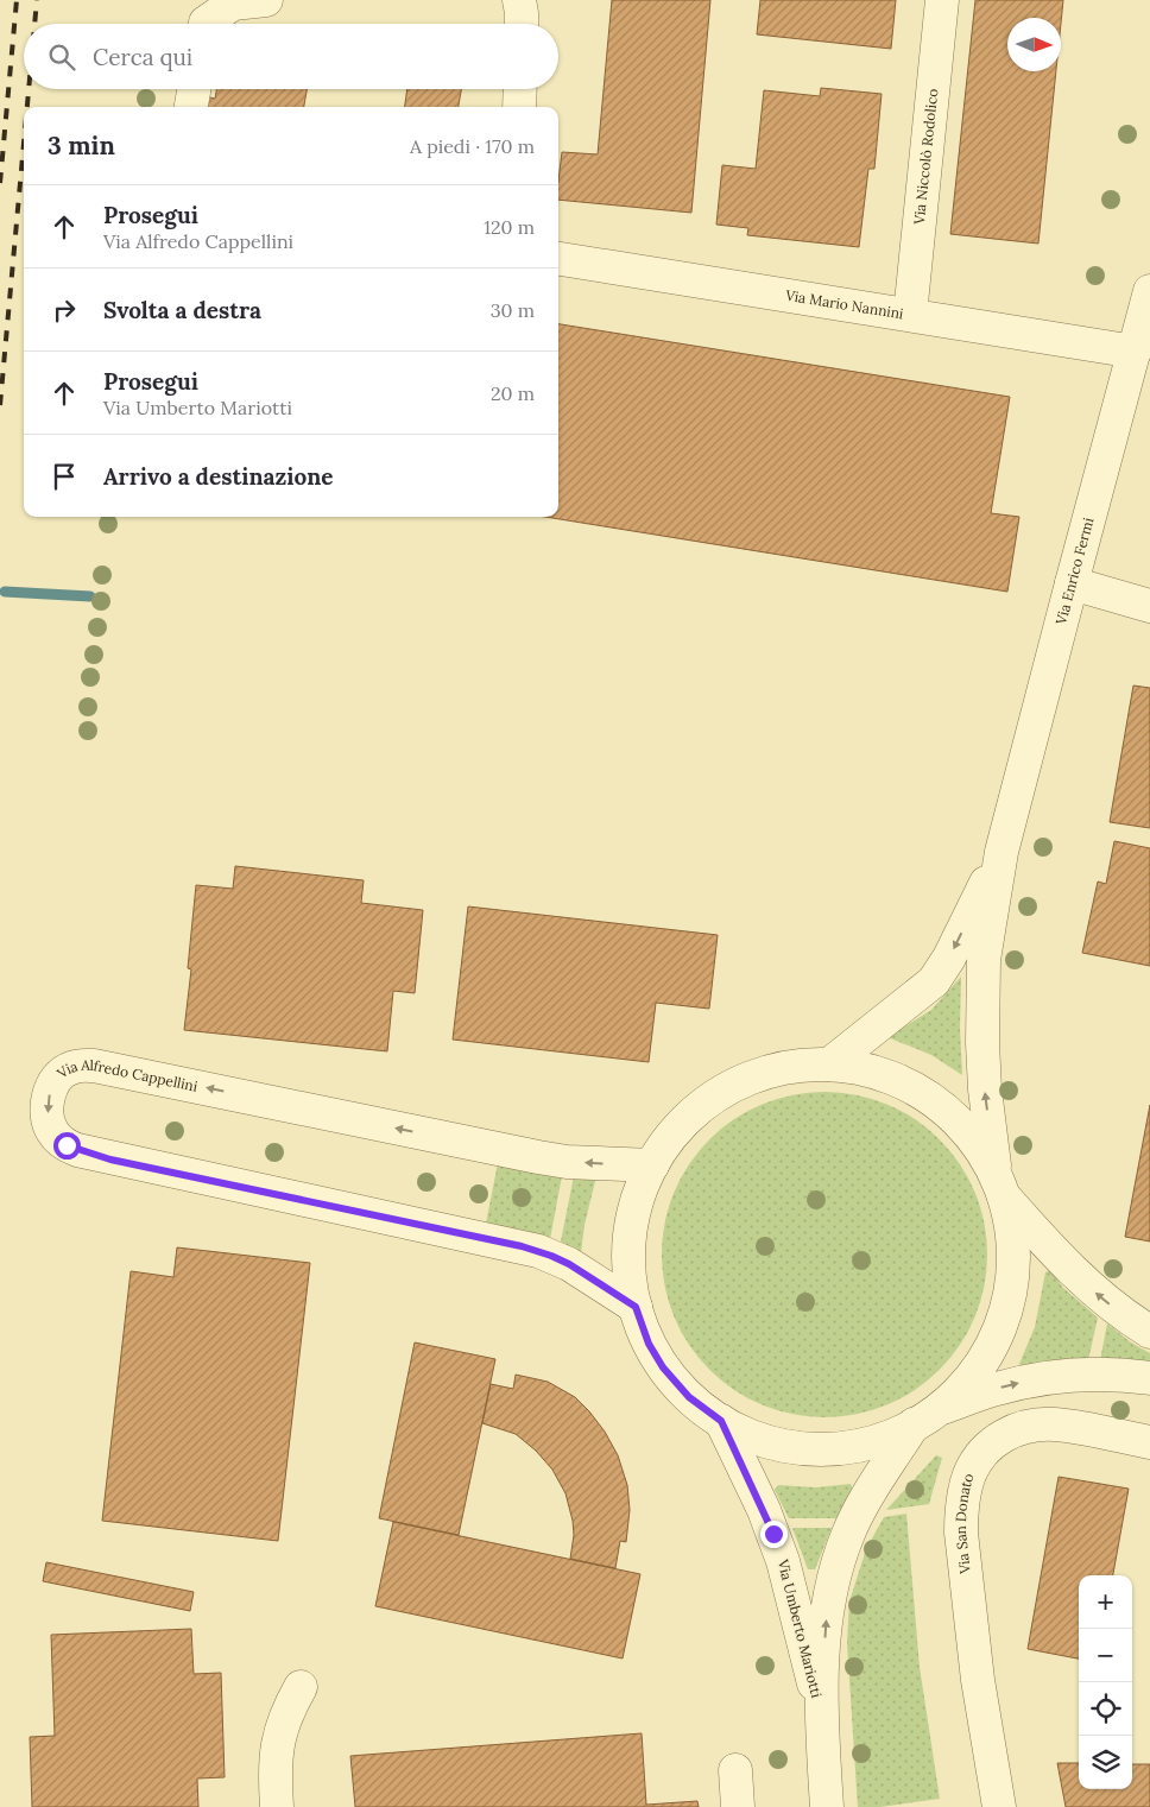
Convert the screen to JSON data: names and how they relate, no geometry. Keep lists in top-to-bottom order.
{
  "streets": {
    "street": [
      "Via Niccolò Rodolico",
      "Via Mario Nannini",
      "Via Enrico Fermi",
      "Via Alfredo Cappellini",
      "Via San Donato",
      "Via Umberto Mariotti"
    ]
  },
  "crossings": [
    ["Via Niccolò Rodolico", "Via Mario Nannini"],
    ["Via Mario Nannini", "Via Enrico Fermi"]
  ],
  "one_way": ["Via Umberto Mariotti"],
  "north": "right",
  "page": {
    "search": "Cerca qui",
    "heading": ["3 min", "A piedi · 170 m"],
    "list": [
      ["Prosegui", "Via Alfredo Cappellini", "120 m"],
      ["Svolta a destra", "30 m"],
      ["Prosegui", "Via Umberto Mariotti", "20 m"],
      "Arrivo a destinazione"
    ],
    "map_buttons": ["+", "−"]
  }
}
